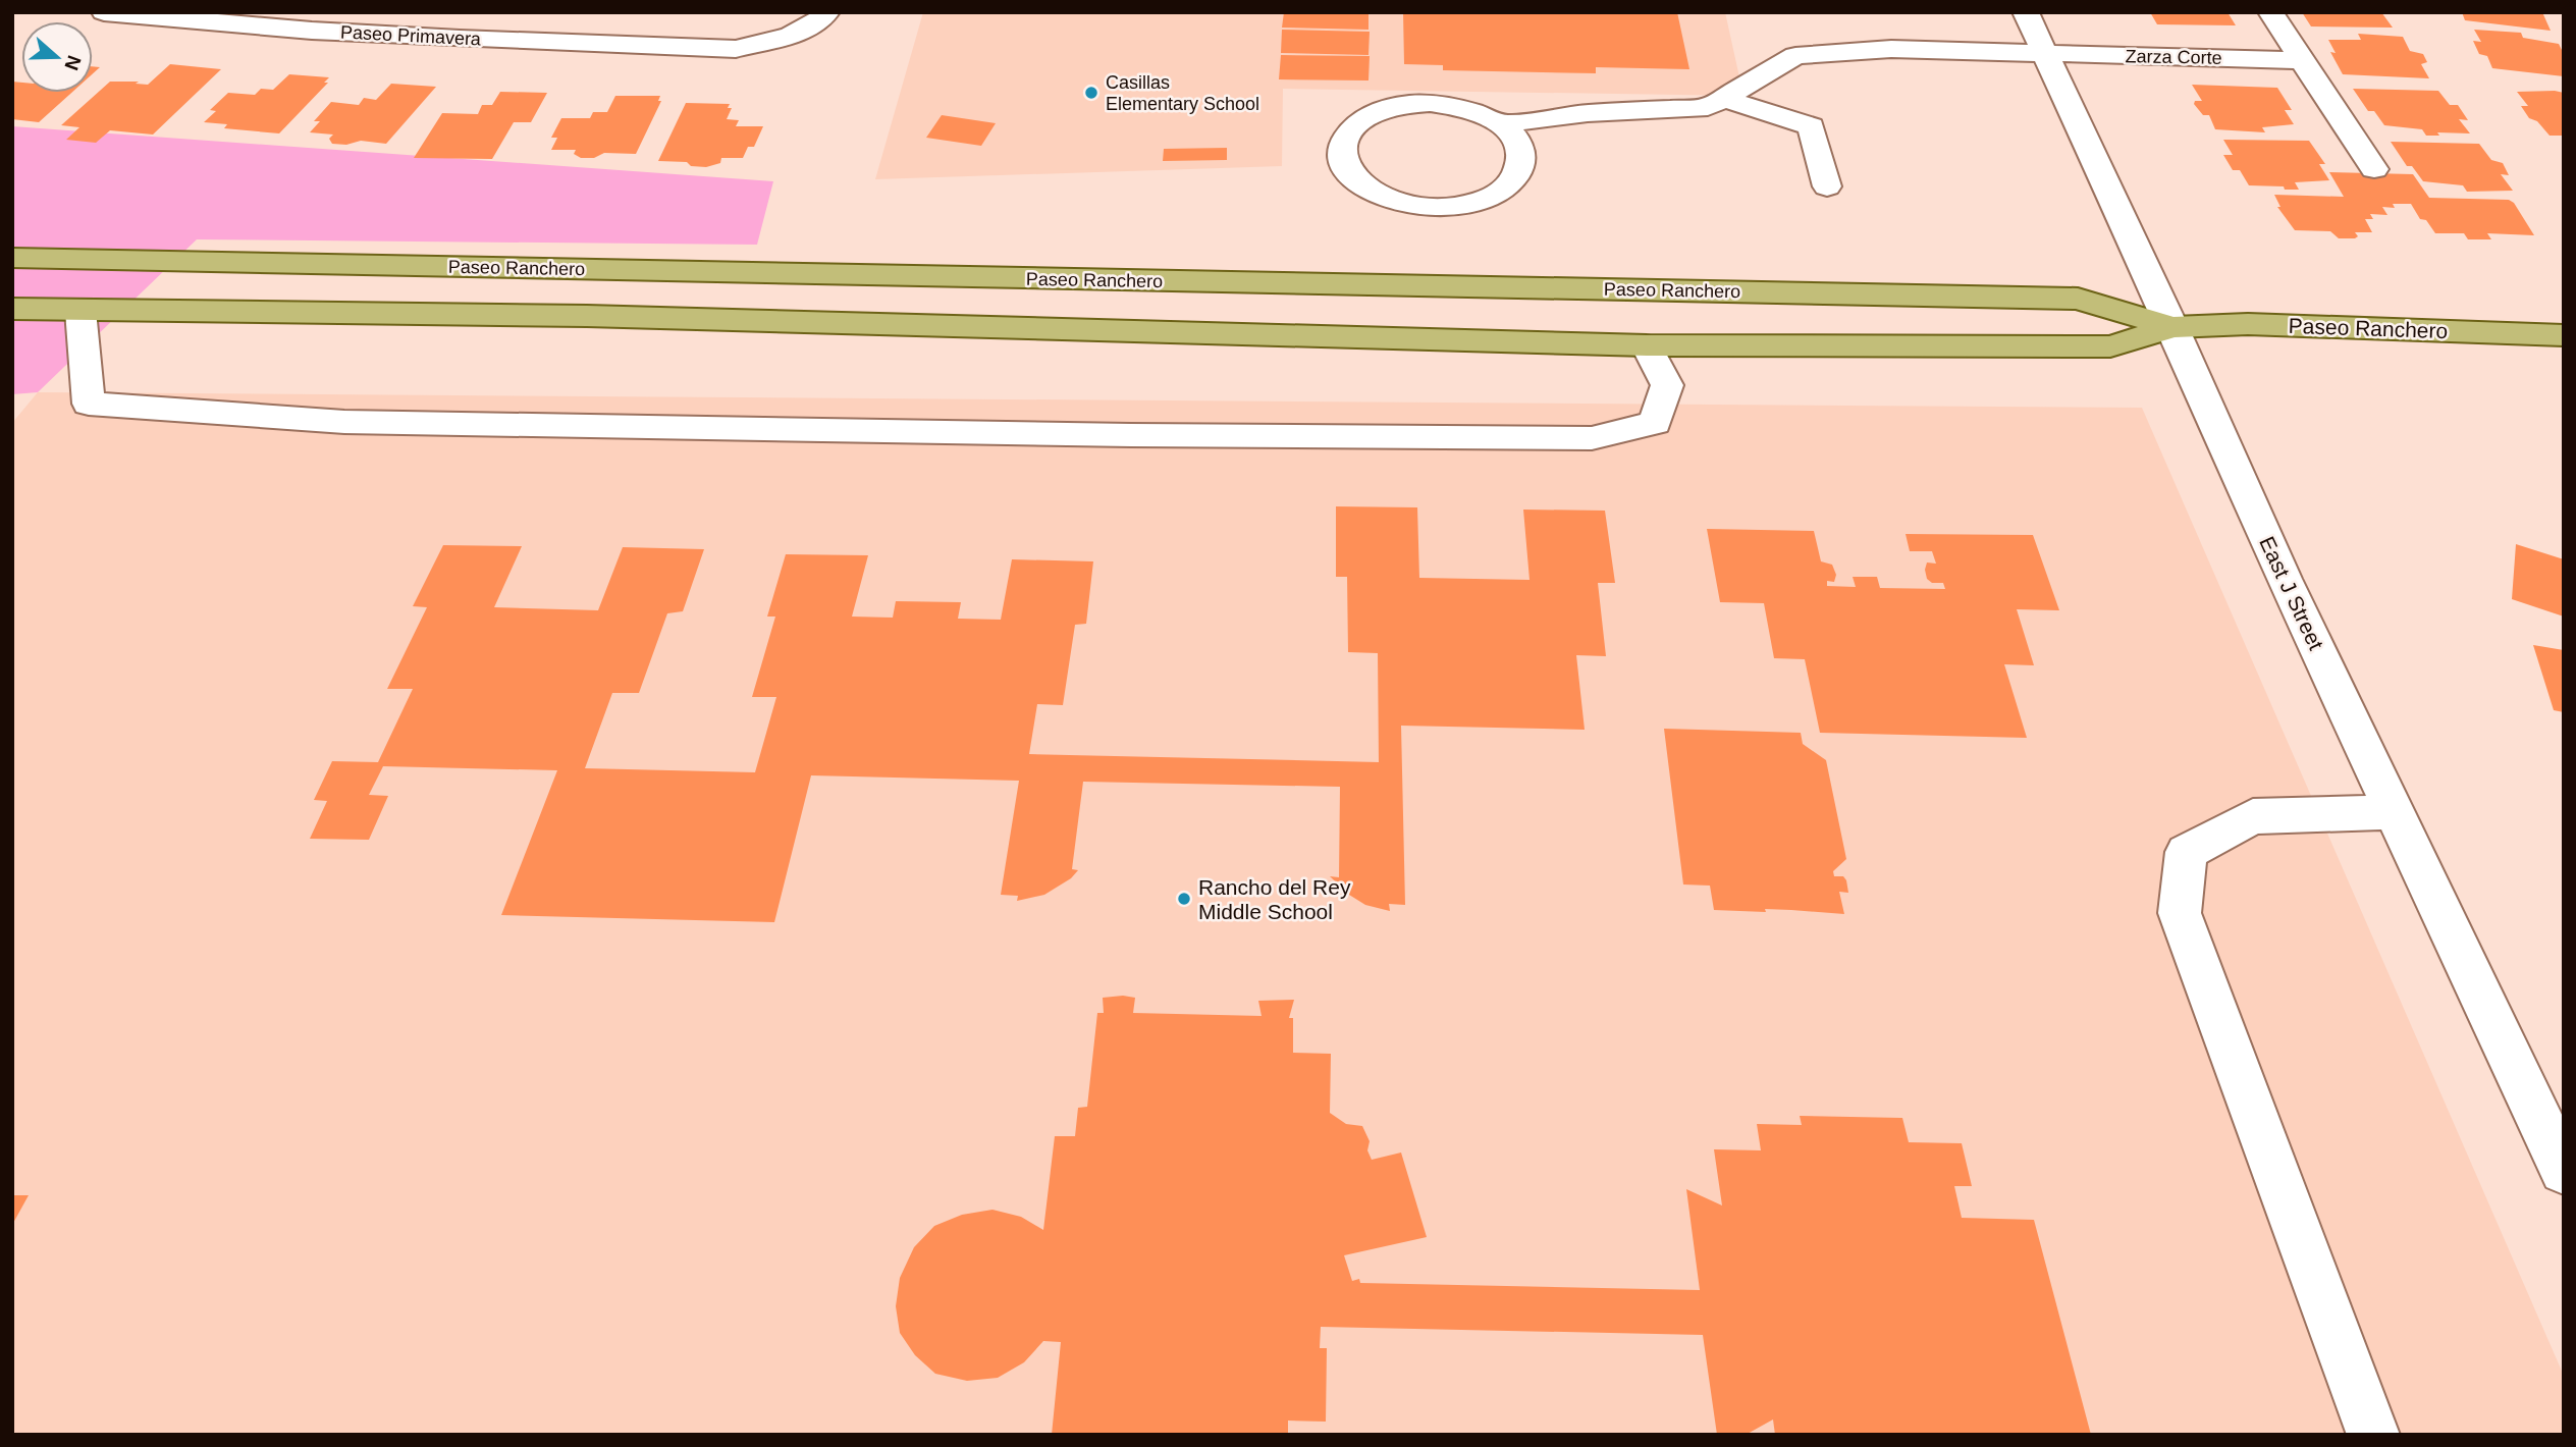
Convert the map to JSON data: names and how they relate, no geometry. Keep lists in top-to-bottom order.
{
  "streets": {
    "main road": ["Paseo Ranchero"],
    "street": ["Paseo Primavera", "Zarza Corte", "East J Street"]
  },
  "crossings": [
    ["Zarza Corte", "East J Street"],
    ["Paseo Ranchero", "East J Street"]
  ],
  "places": ["Casillas Elementary School", "Rancho del Rey Middle School"],
  "north": "right"
}
